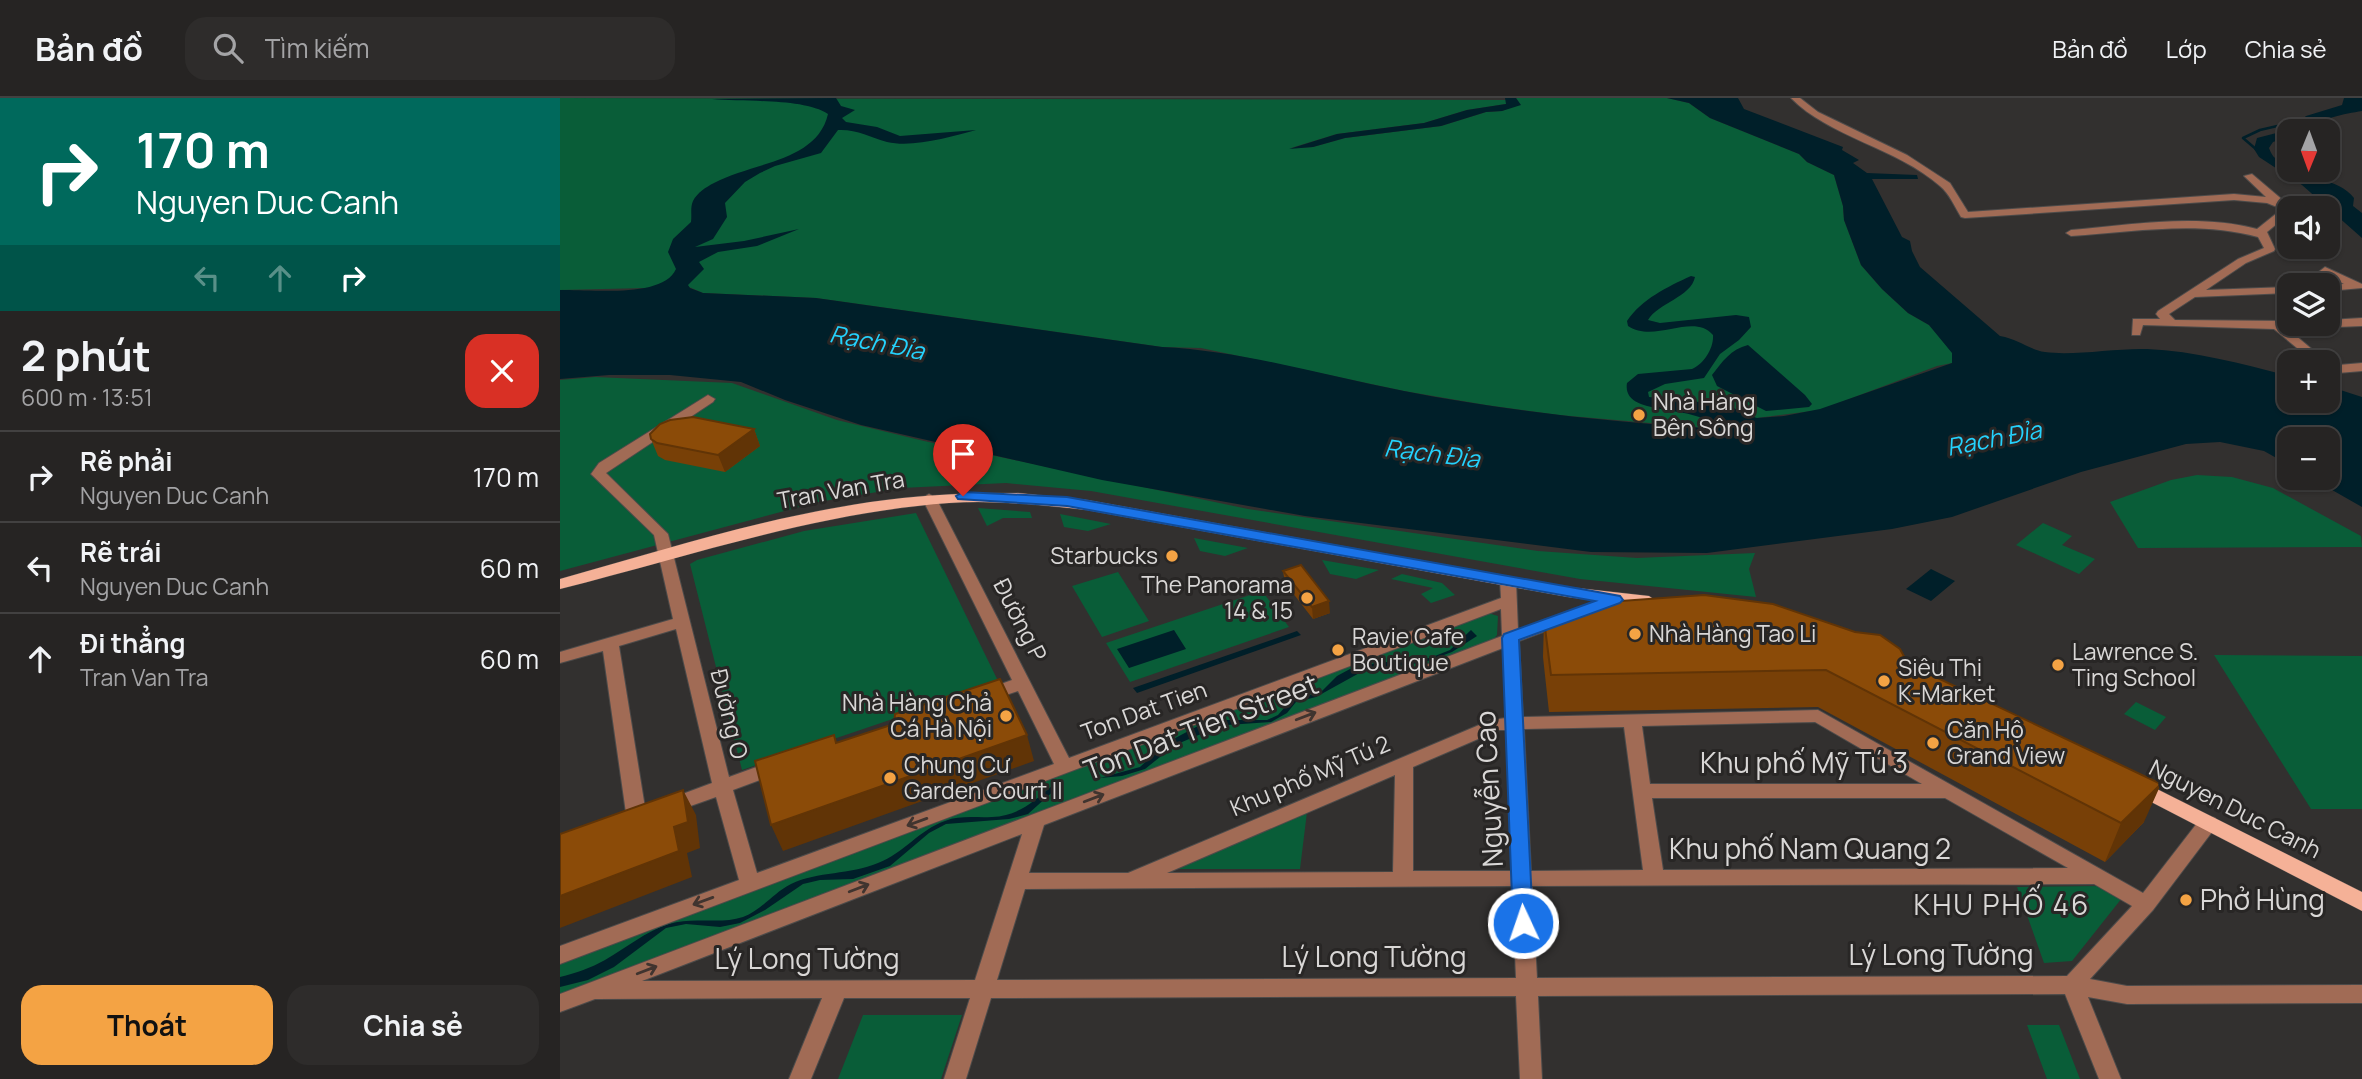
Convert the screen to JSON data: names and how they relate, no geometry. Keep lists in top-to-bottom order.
{
  "streets": {
    "main road": ["Tran Van Tra", "Nguyen Duc Canh"],
    "street": [
      "Đường P",
      "Ton Dat Tien",
      "Đường O",
      "Ton Dat Tien Street",
      "Khu phố Mỹ Tú 3",
      "Khu phố Mỹ Tú 2",
      "Nguyễn Cao",
      "Khu phố Nam Quang 2",
      "Lý Long Tường"
    ]
  },
  "crossings": [
    ["Tran Van Tra", "Đường P"],
    ["Tran Van Tra", "Đường O"],
    ["Tran Van Tra", "Nguyễn Cao"],
    ["Đường P", "Ton Dat Tien"],
    ["Ton Dat Tien", "Đường O"],
    ["Ton Dat Tien", "Nguyễn Cao"],
    ["Ton Dat Tien Street", "Nguyễn Cao"],
    ["Ton Dat Tien Street", "Lý Long Tường"],
    ["Khu phố Mỹ Tú 3", "Khu phố Nam Quang 2"],
    ["Khu phố Mỹ Tú 2", "Nguyễn Cao"],
    ["Khu phố Mỹ Tú 2", "Khu phố Nam Quang 2"],
    ["Nguyễn Cao", "Khu phố Nam Quang 2"],
    ["Nguyễn Cao", "Lý Long Tường"]
  ],
  "one_way": ["Ton Dat Tien", "Ton Dat Tien Street"],
  "districts": ["KHU PHỐ 46"],
  "water": ["Rạch Đỉa"],
  "places": [
    "Nhà Hàng Bên Sông",
    "Starbucks",
    "The Panorama 14 & 15",
    "Nhà Hàng Tao Li",
    "Ravie Cafe Boutique",
    "Lawrence S. Ting School",
    "Siêu Thị K-Market",
    "Nhà Hàng Chả Cá Hà Nội",
    "Căn Hộ Grand View",
    "Chung Cư Garden Court II",
    "Phở Hùng"
  ],
  "north": "bottom",
  "page": {
    "header": "Bản đồ",
    "search": "Tìm kiếm",
    "nav": ["Bản đồ", "Lớp", "Chia sẻ"],
    "turn": ["170 m", "Nguyen Duc Canh"],
    "map_buttons": ["+", "−"],
    "heading": ["2 phút", "600 m · 13:51"],
    "list": [
      {
        "name": "Rẽ phải",
        "note": "Nguyen Duc Canh",
        "value": "170 m"
      },
      {
        "name": "Rẽ trái",
        "note": "Nguyen Duc Canh",
        "value": "60 m"
      },
      {
        "name": "Đi thẳng",
        "note": "Tran Van Tra",
        "value": "60 m"
      }
    ],
    "buttons": ["Thoát", "Chia sẻ"]
  }
}
